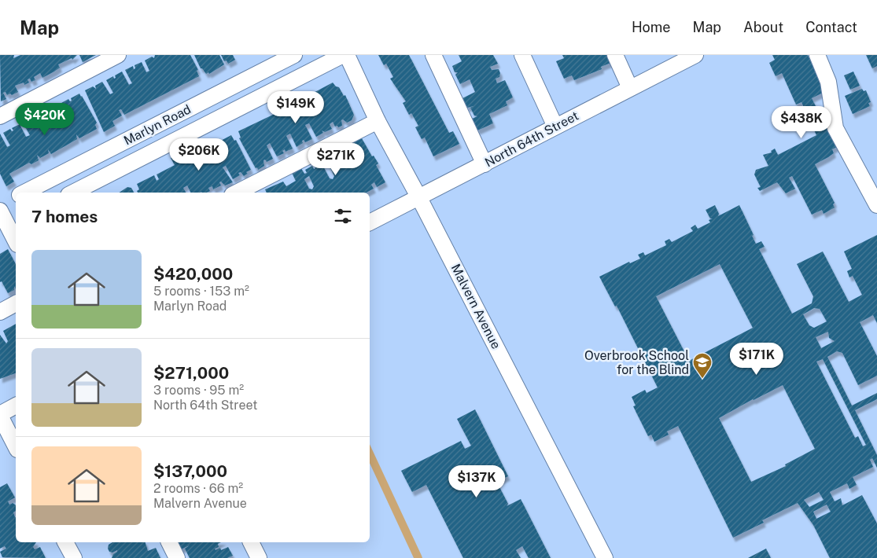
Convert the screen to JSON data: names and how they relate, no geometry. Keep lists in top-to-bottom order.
{
  "streets": {
    "street": ["Marlyn Road", "North 64th Street", "Malvern Avenue"]
  },
  "crossings": [
    ["North 64th Street", "Malvern Avenue"]
  ],
  "places": {
    "school or university": ["Overbrook School for the Blind"]
  },
  "page": {
    "header": "Map",
    "nav": [
      "Home",
      "Map",
      "About",
      "Contact"
    ],
    "price": [
      "$149K",
      "$420K",
      "$438K",
      "$206K",
      "$271K",
      "$171K",
      "$137K"
    ],
    "heading": "7 homes",
    "list": [
      {
        "name": "$420,000",
        "note": "5 rooms · 153 m² · Marlyn Road"
      },
      {
        "name": "$271,000",
        "note": "3 rooms · 95 m² · North 64th Street"
      },
      {
        "name": "$137,000",
        "note": "2 rooms · 66 m² · Malvern Avenue"
      }
    ]
  }
}
